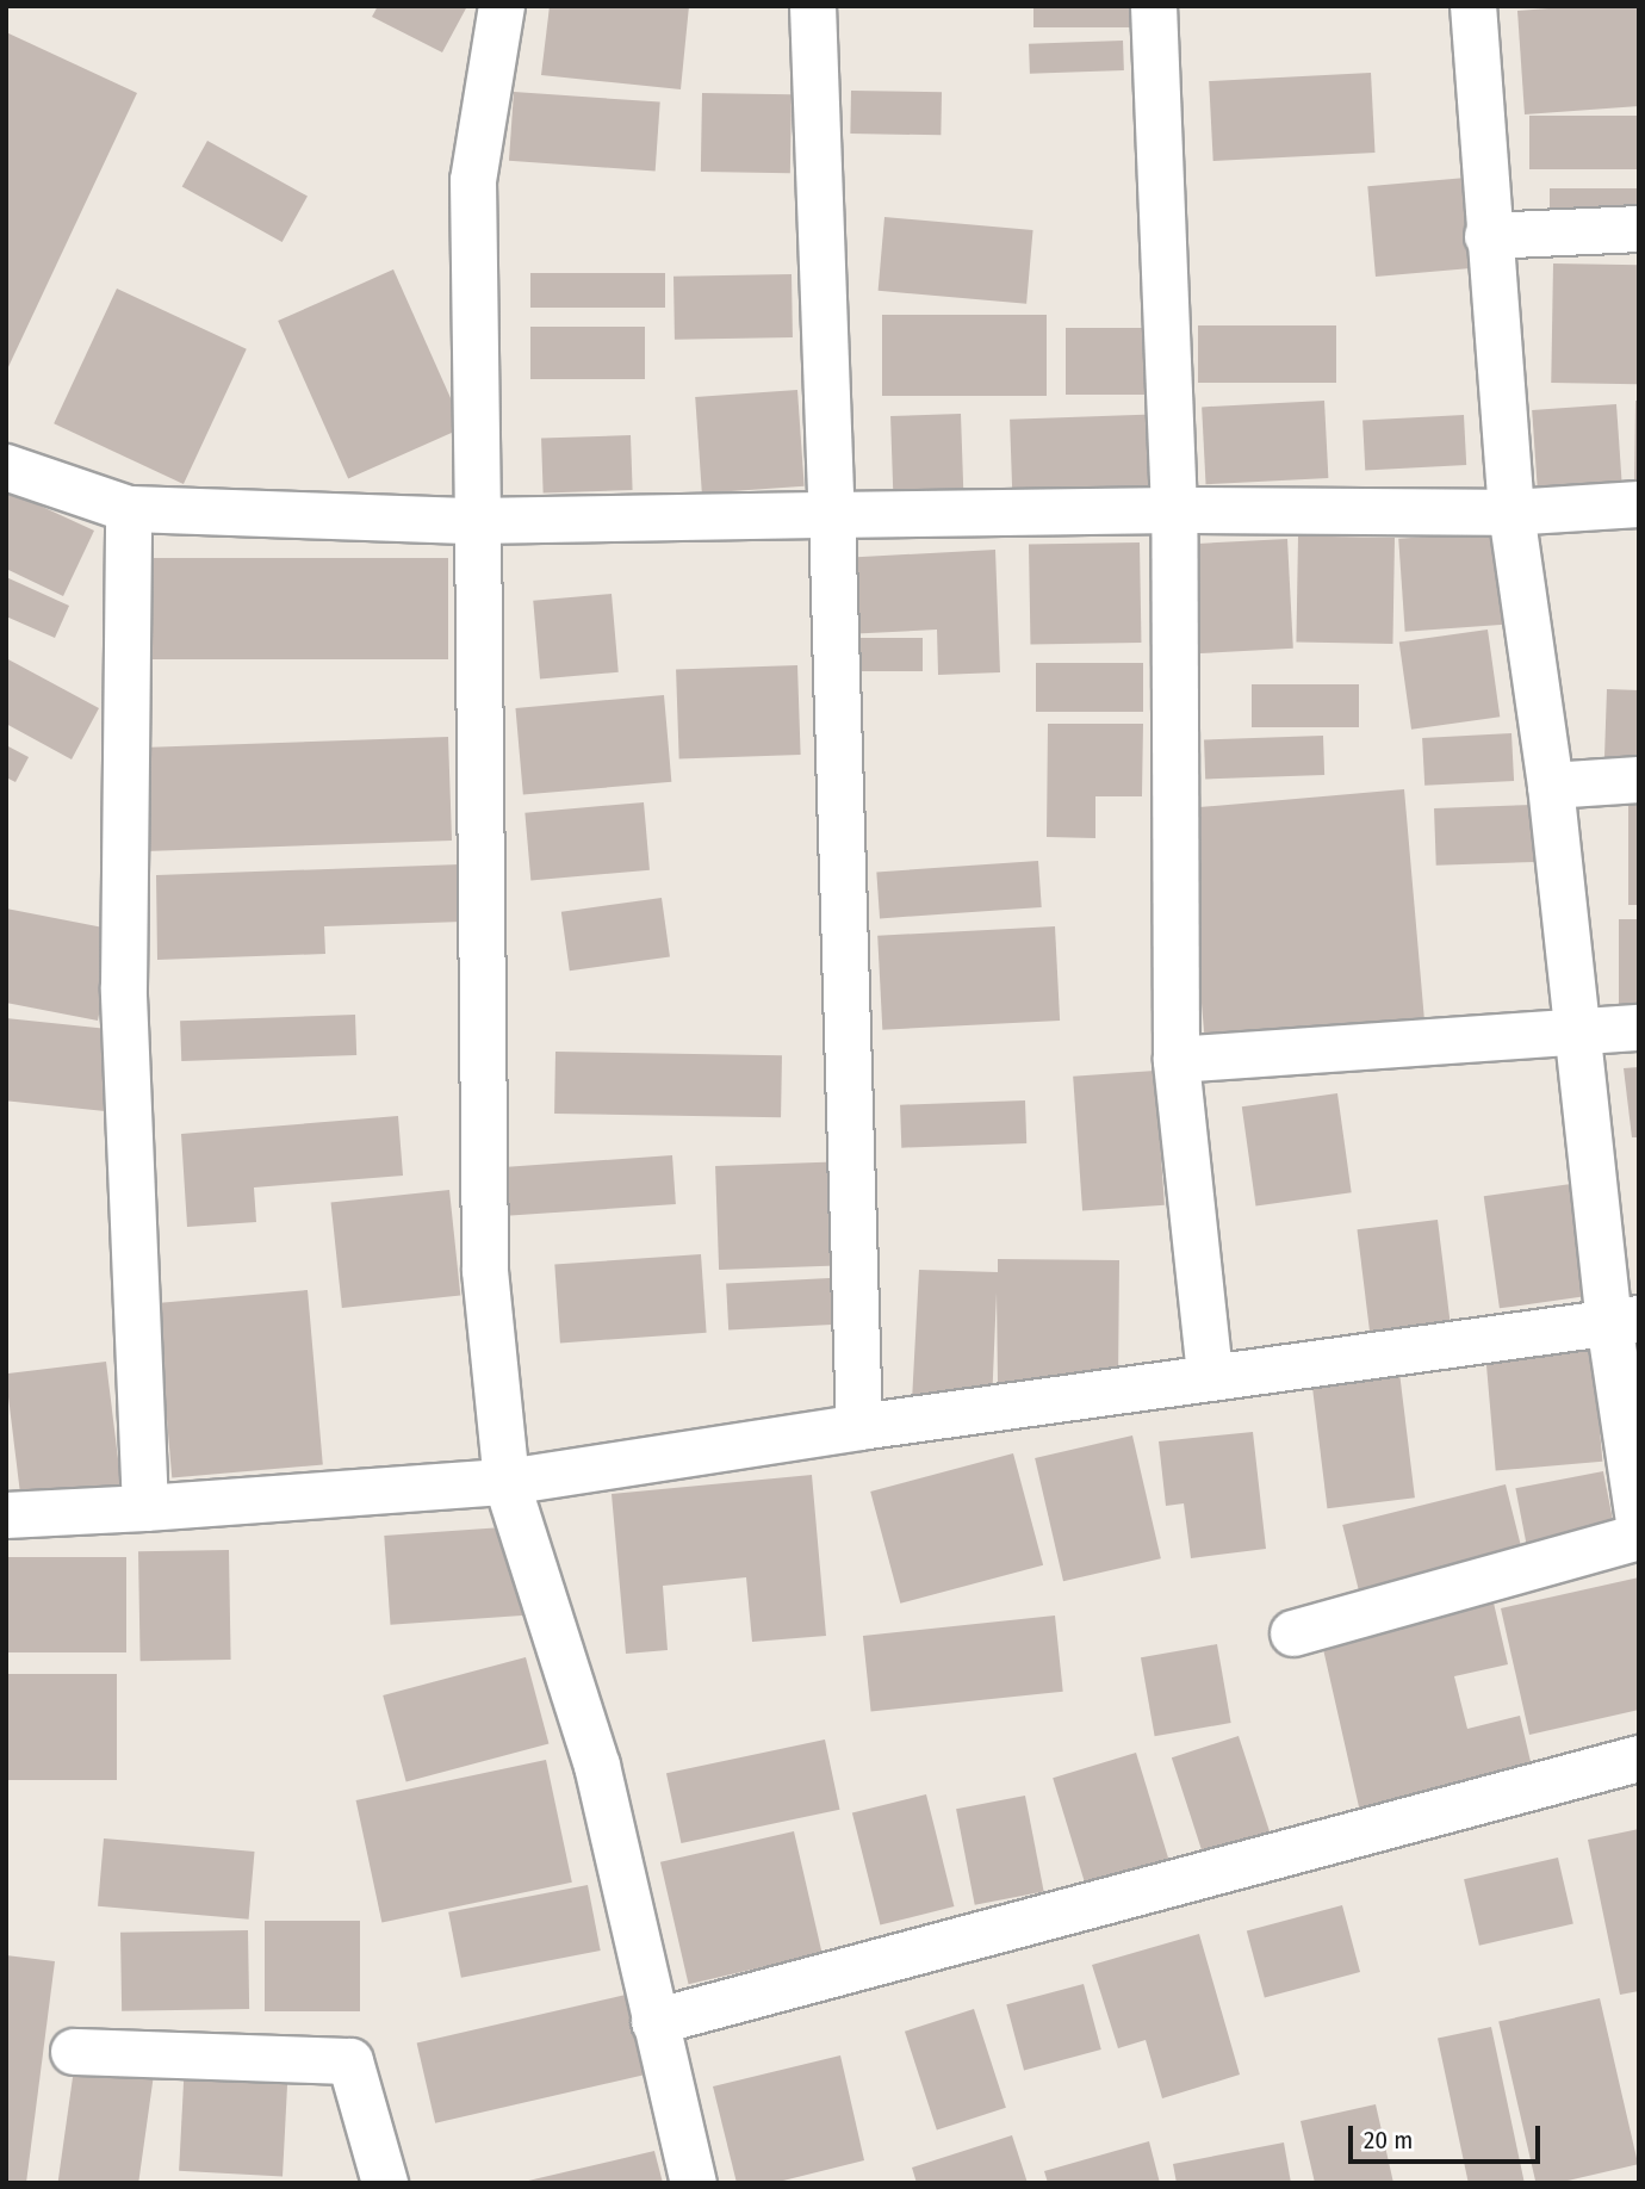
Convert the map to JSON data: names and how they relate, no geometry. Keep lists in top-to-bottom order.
{
  "scale_bar": "20 m"
}
